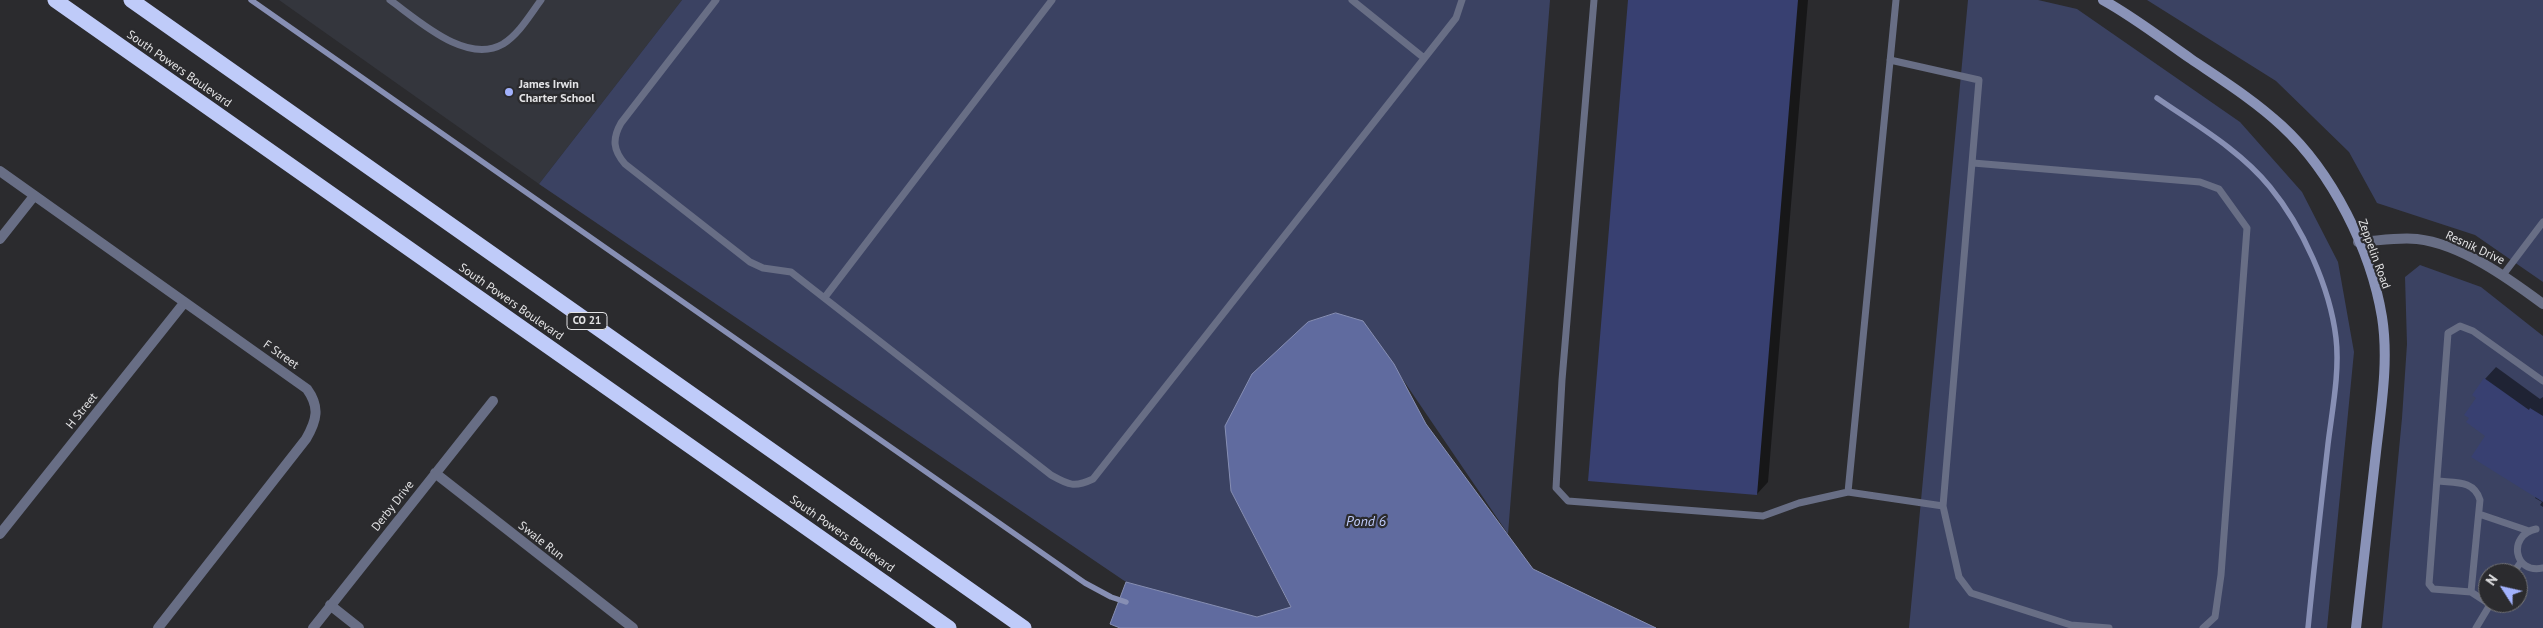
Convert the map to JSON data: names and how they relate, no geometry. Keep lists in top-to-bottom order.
{
  "streets": {
    "highway": ["South Powers Boulevard", "CO 21"],
    "street": [
      "Resnik Drive",
      "Zeppelin Road",
      "F Street",
      "H Street",
      "Derby Drive",
      "Swale Run"
    ]
  },
  "crossings": [
    ["Resnik Drive", "Zeppelin Road"],
    ["F Street", "H Street"],
    ["Derby Drive", "Swale Run"]
  ],
  "water": ["Pond 6"],
  "places": ["James Irwin Charter School"],
  "north": "top left"
}
